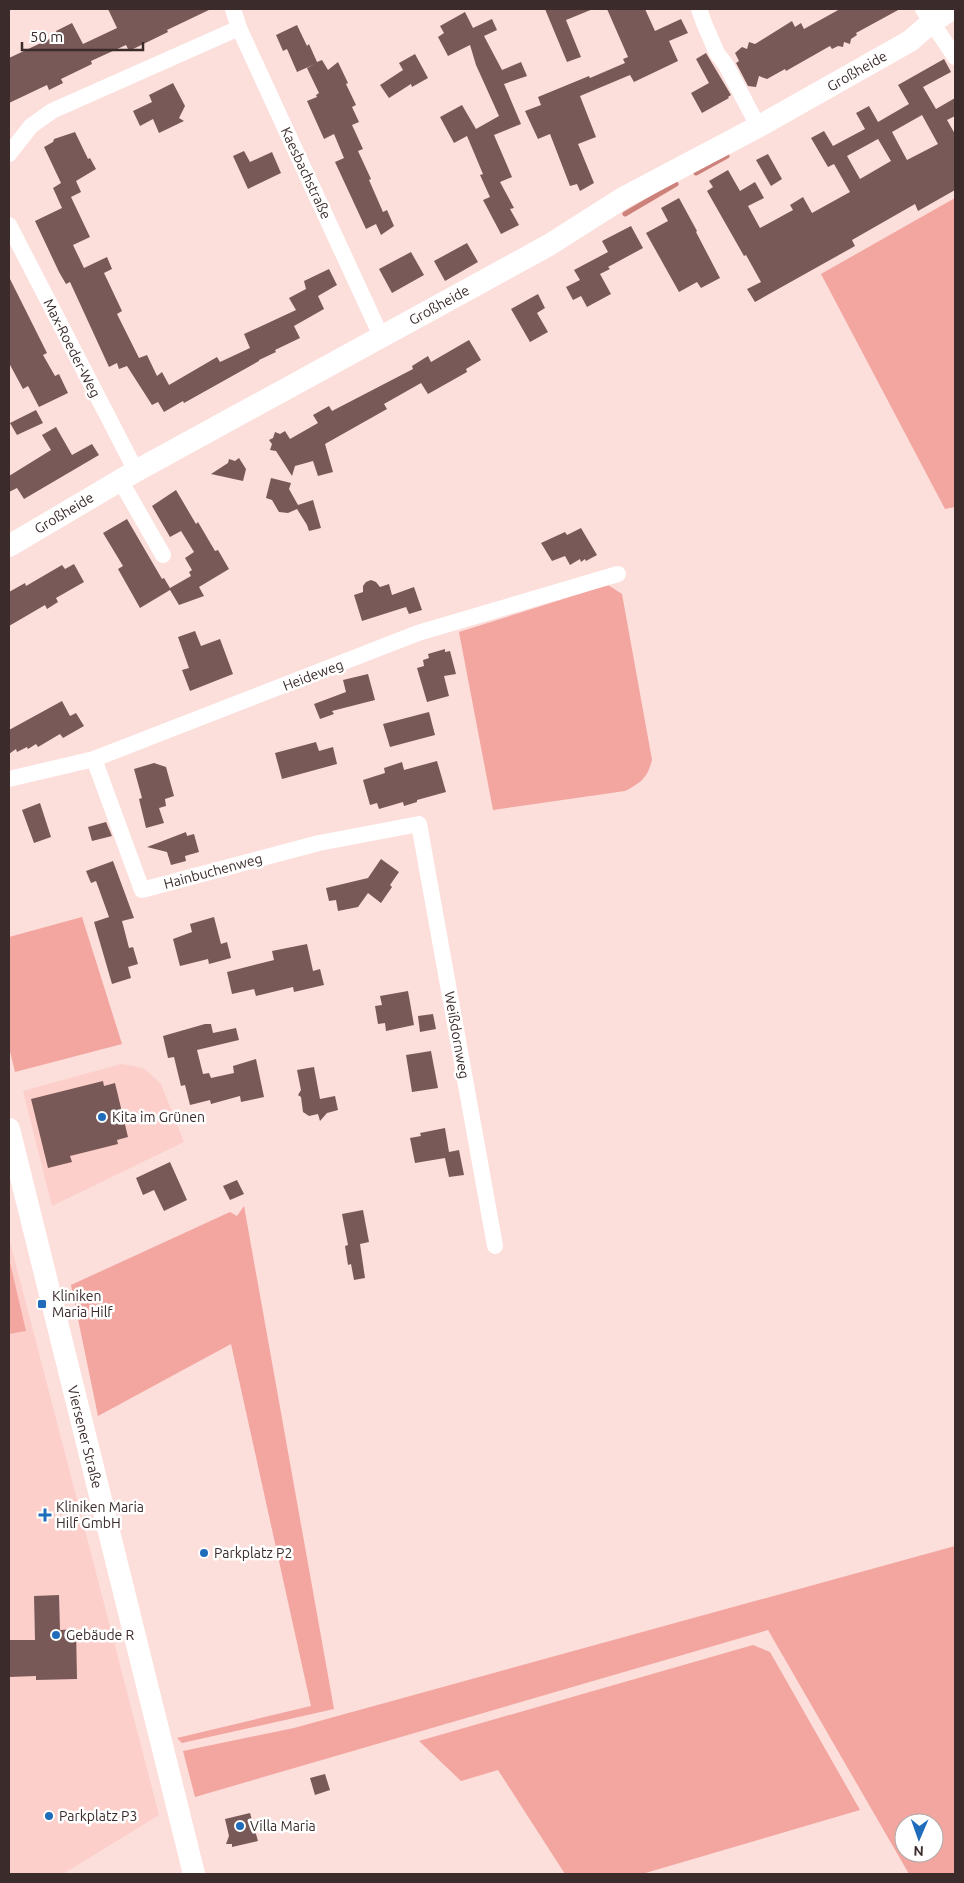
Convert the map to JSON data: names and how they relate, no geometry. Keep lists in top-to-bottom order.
{
  "streets": {
    "street": [
      "Großheide",
      "Kaesbachstraße",
      "Max-Roeder-Weg",
      "Heideweg",
      "Hainbuchenweg",
      "Weißdornweg",
      "Viersener Straße"
    ]
  },
  "crossings": [
    ["Großheide", "Kaesbachstraße"],
    ["Großheide", "Max-Roeder-Weg"],
    ["Heideweg", "Hainbuchenweg"],
    ["Hainbuchenweg", "Weißdornweg"]
  ],
  "places": {
    "other": [
      "Kita im Grünen",
      "Parkplatz P2",
      "Gebäude R",
      "Parkplatz P3",
      "Villa Maria"
    ],
    "transit": ["Kliniken Maria Hilf"],
    "health": ["Kliniken Maria Hilf GmbH"]
  },
  "scale_bar": "50 m",
  "north": "bottom"
}
